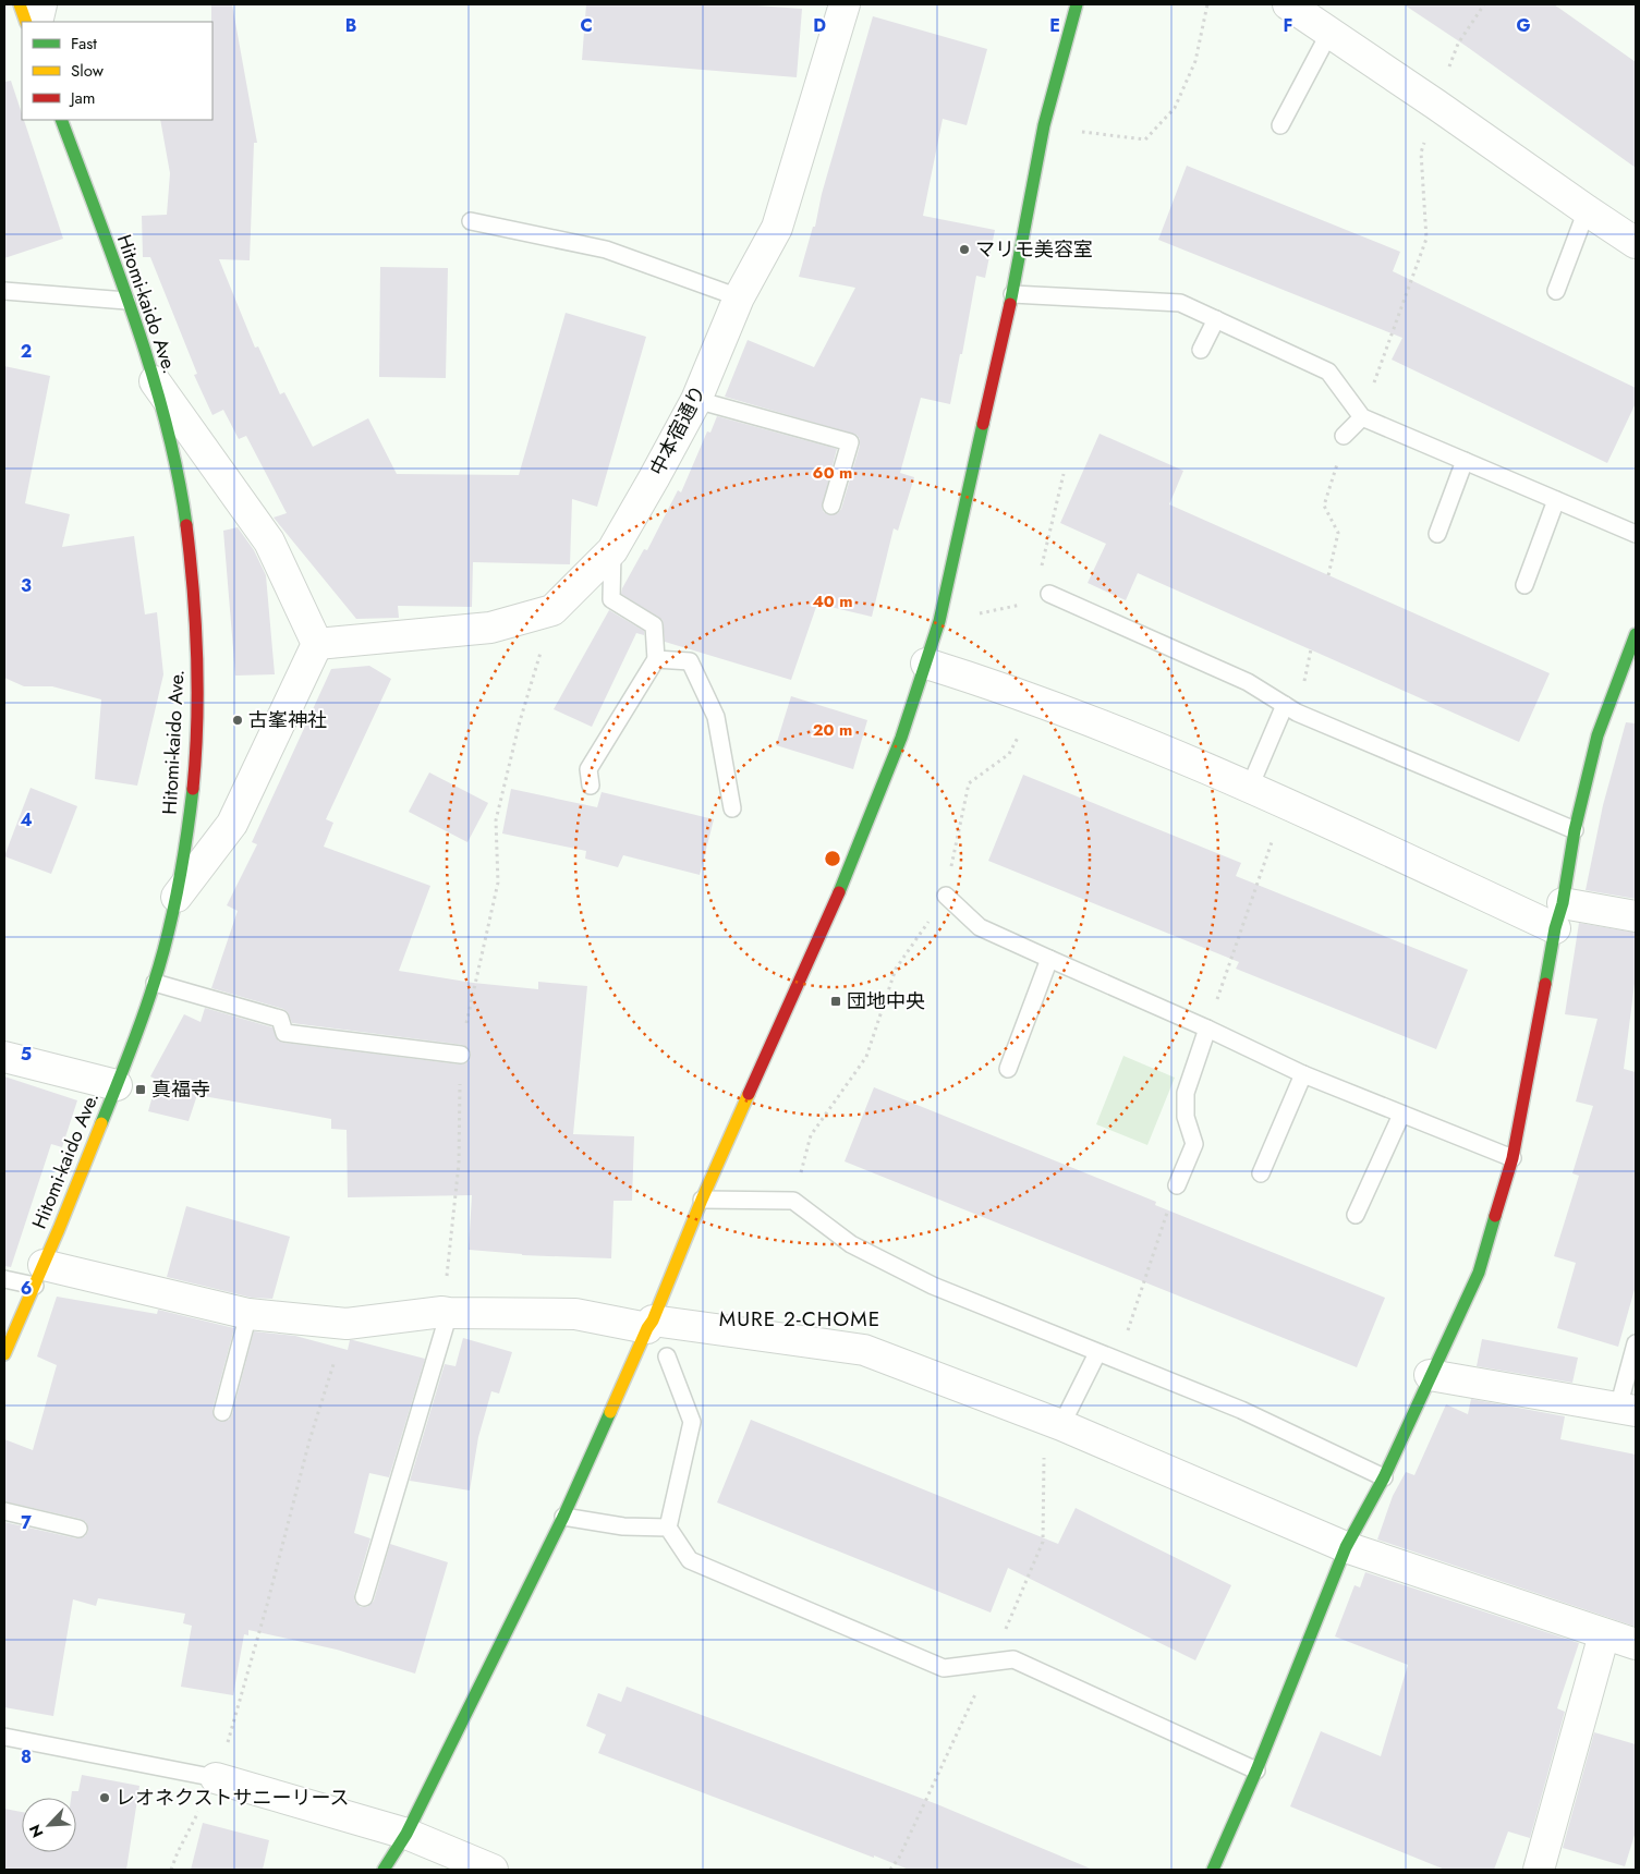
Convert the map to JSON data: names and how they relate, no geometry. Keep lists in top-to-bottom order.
{
  "streets": {
    "street": ["Hitomi-kaido Ave.", "中本宿通り"]
  },
  "districts": ["MURE 2-CHOME"],
  "places": {
    "other": ["マリモ美容室", "古峯神社", "レオネクストサニーリース"],
    "transit": ["団地中央", "真福寺"]
  },
  "legend": ["Fast", "Slow", "Jam"],
  "north": "bottom left",
  "grid": {
    "columns": [
      "B",
      "C",
      "D",
      "E",
      "F",
      "G"
    ],
    "rows": [
      "2",
      "3",
      "4",
      "5",
      "6",
      "7",
      "8"
    ]
  },
  "rings": ["60 m", "40 m", "20 m"]
}
